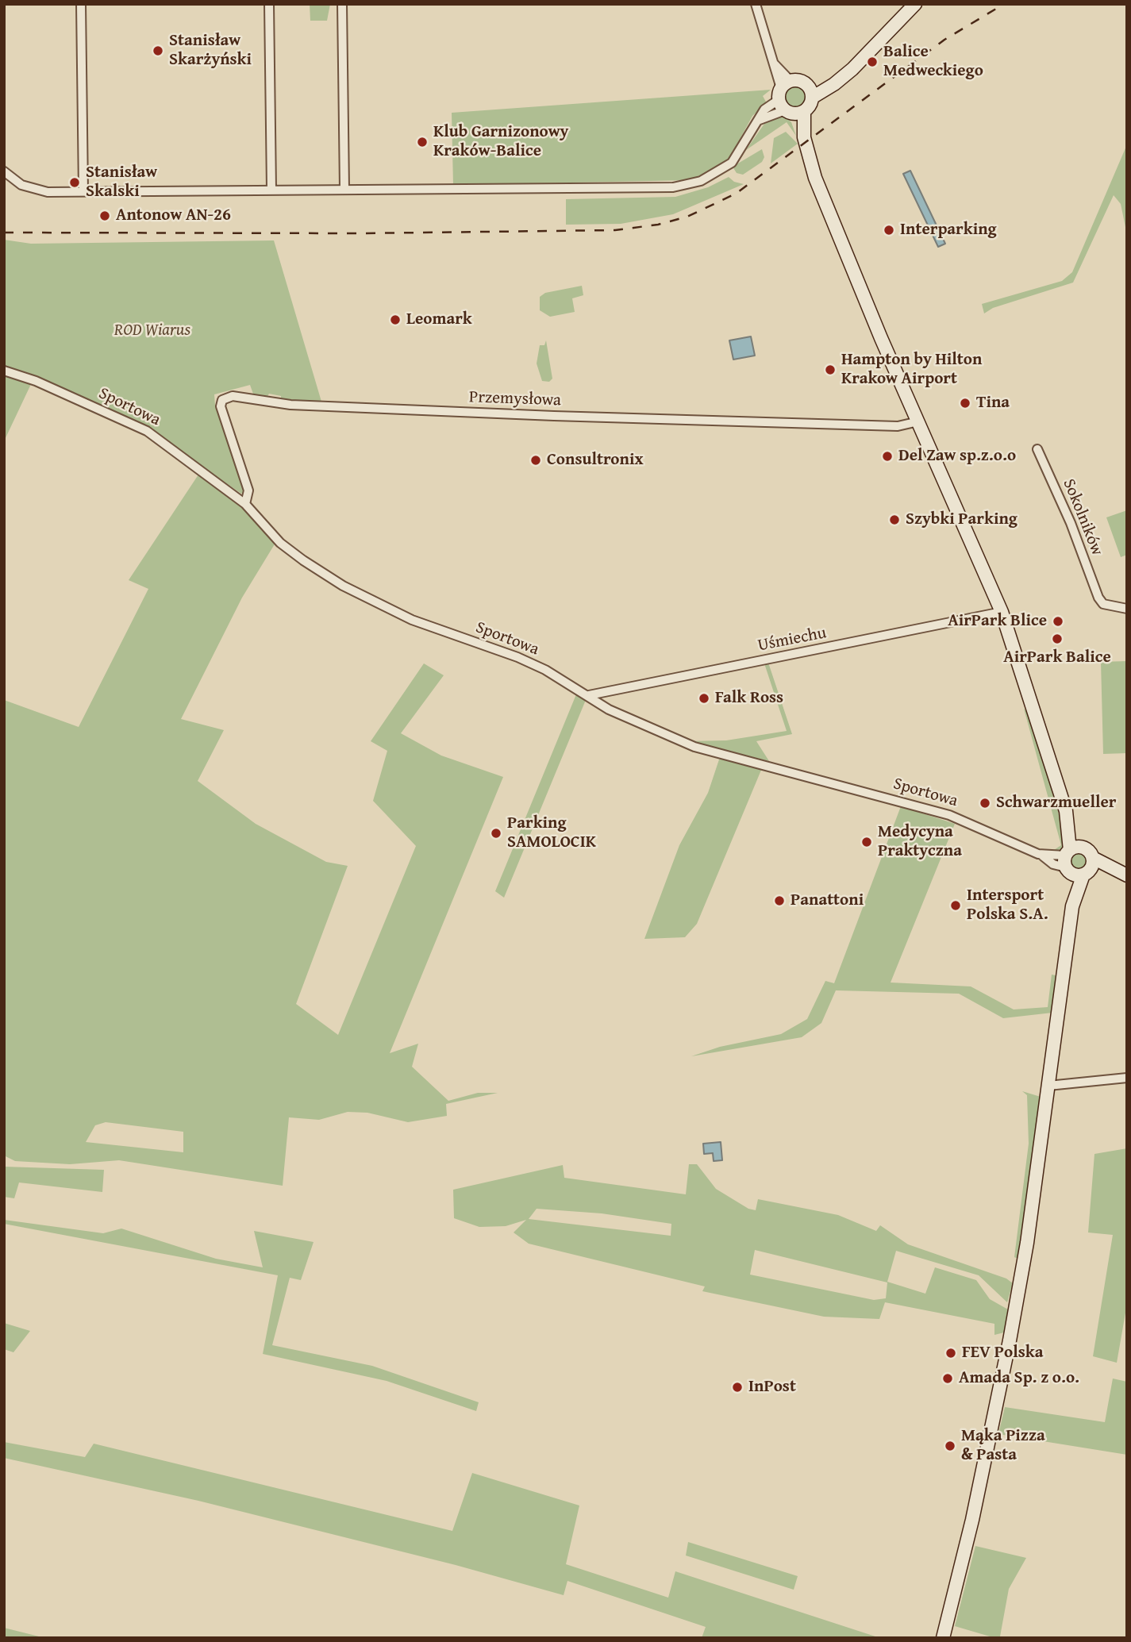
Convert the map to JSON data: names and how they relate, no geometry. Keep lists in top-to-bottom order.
{
  "streets": {
    "street": [
      "Przemysłowa",
      "Sportowa",
      "Sokolników",
      "Uśmiechu"
    ]
  },
  "crossings": [
    ["Przemysłowa", "Sportowa"],
    ["Sportowa", "Uśmiechu"]
  ],
  "parks": ["ROD Wiarus"],
  "places": [
    "Stanisław Skarżyński",
    "Balice Medweckiego",
    "Klub Garnizonowy Kraków-Balice",
    "Stanisław Skalski",
    "Antonow AN-26",
    "Interparking",
    "Leomark",
    "Hampton by Hilton Krakow Airport",
    "Tina",
    "Del Zaw sp.z.o.o",
    "Consultronix",
    "Szybki Parking",
    "AirPark Blice",
    "AirPark Balice",
    "Falk Ross",
    "Schwarzmueller",
    "Parking SAMOLOCIK",
    "Medycyna Praktyczna",
    "Panattoni",
    "Intersport Polska S.A.",
    "FEV Polska",
    "Amada Sp. z o.o.",
    "InPost",
    "Mąka Pizza & Pasta"
  ]
}
